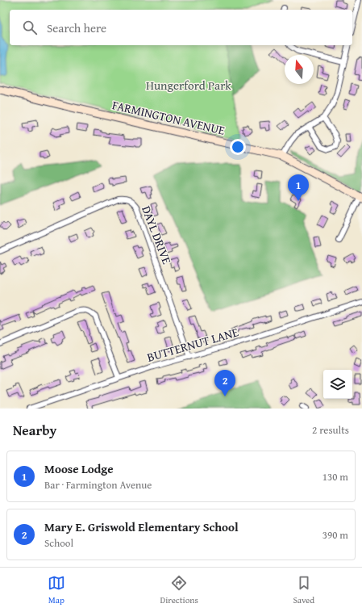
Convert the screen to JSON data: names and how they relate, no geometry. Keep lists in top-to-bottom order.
{
  "streets": {
    "main road": ["FARMINGTON AVENUE"],
    "street": ["DAYL DRIVE", "BUTTERNUT LANE"]
  },
  "crossings": [
    ["DAYL DRIVE", "BUTTERNUT LANE"]
  ],
  "parks": ["Hungerford Park"],
  "north": "top",
  "page": {
    "search": "Search here",
    "pins": ["1", "2"],
    "heading": ["Nearby", "2 results"],
    "list": [
      {
        "mark": "1",
        "name": "Moose Lodge",
        "note": "Bar · Farmington Avenue",
        "value": "130 m"
      },
      {
        "mark": "2",
        "name": "Mary E. Griswold Elementary School",
        "note": "School",
        "value": "390 m"
      }
    ],
    "nav": ["Map", "Directions", "Saved"]
  }
}
